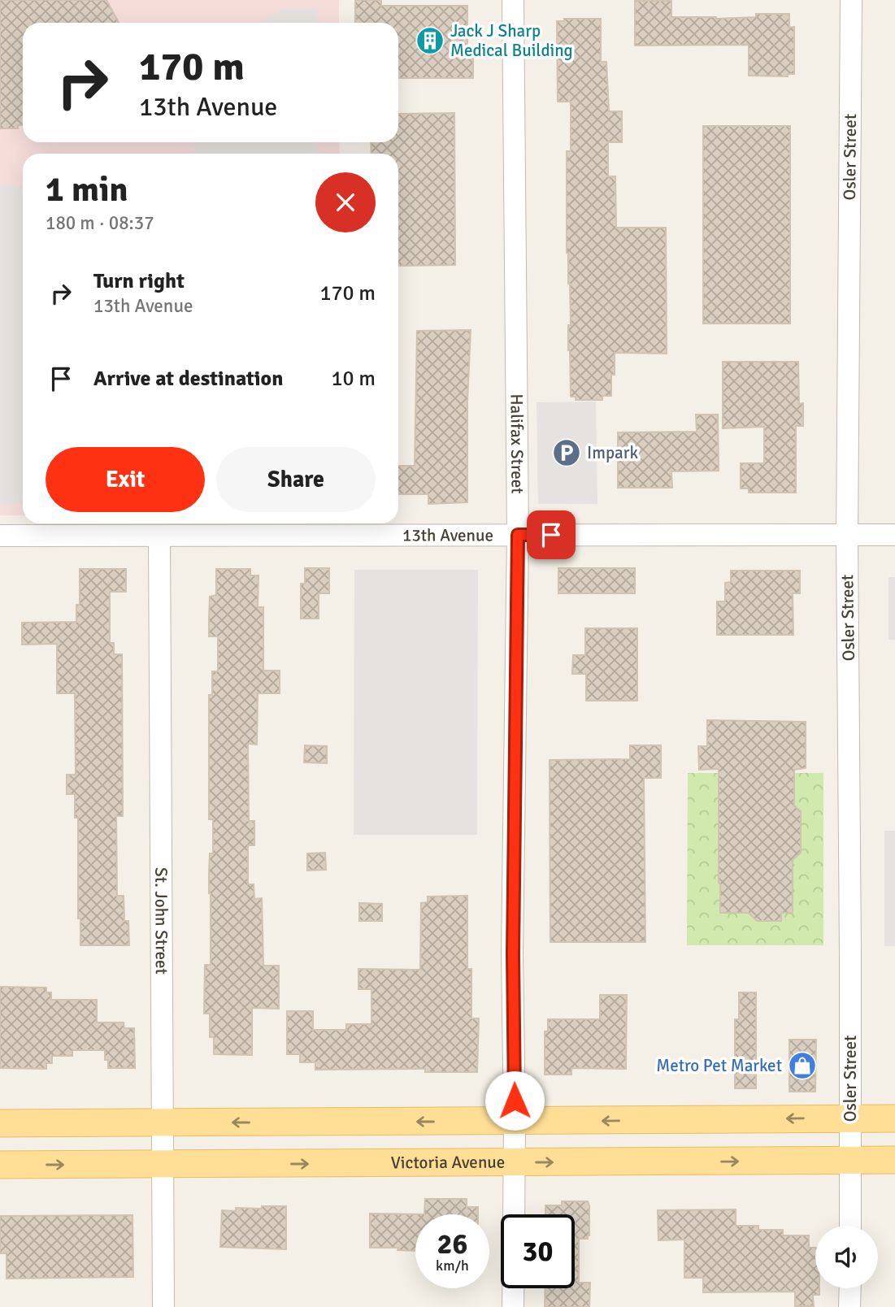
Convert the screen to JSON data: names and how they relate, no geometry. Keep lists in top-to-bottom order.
{
  "streets": {
    "main road": ["Victoria Avenue"],
    "street": [
      "Osler Street",
      "Halifax Street",
      "13th Avenue",
      "St. John Street"
    ]
  },
  "crossings": [
    ["Osler Street", "13th Avenue"],
    ["Osler Street", "Victoria Avenue"],
    ["Halifax Street", "13th Avenue"],
    ["Halifax Street", "Victoria Avenue"],
    ["13th Avenue", "St. John Street"],
    ["St. John Street", "Victoria Avenue"]
  ],
  "places": {
    "building": ["Jack J Sharp Medical Building"],
    "parking": ["Impark"],
    "shop": ["Metro Pet Market"]
  },
  "page": {
    "turn": ["170 m", "13th Avenue"],
    "heading": ["1 min", "180 m · 08:37"],
    "list": [
      {
        "name": "Turn right",
        "note": "13th Avenue",
        "value": "170 m"
      },
      {
        "name": "Arrive at destination",
        "value": "10 m"
      }
    ],
    "buttons": ["Exit", "Share"],
    "speed": "26 km/h",
    "limit": "30"
  }
}
